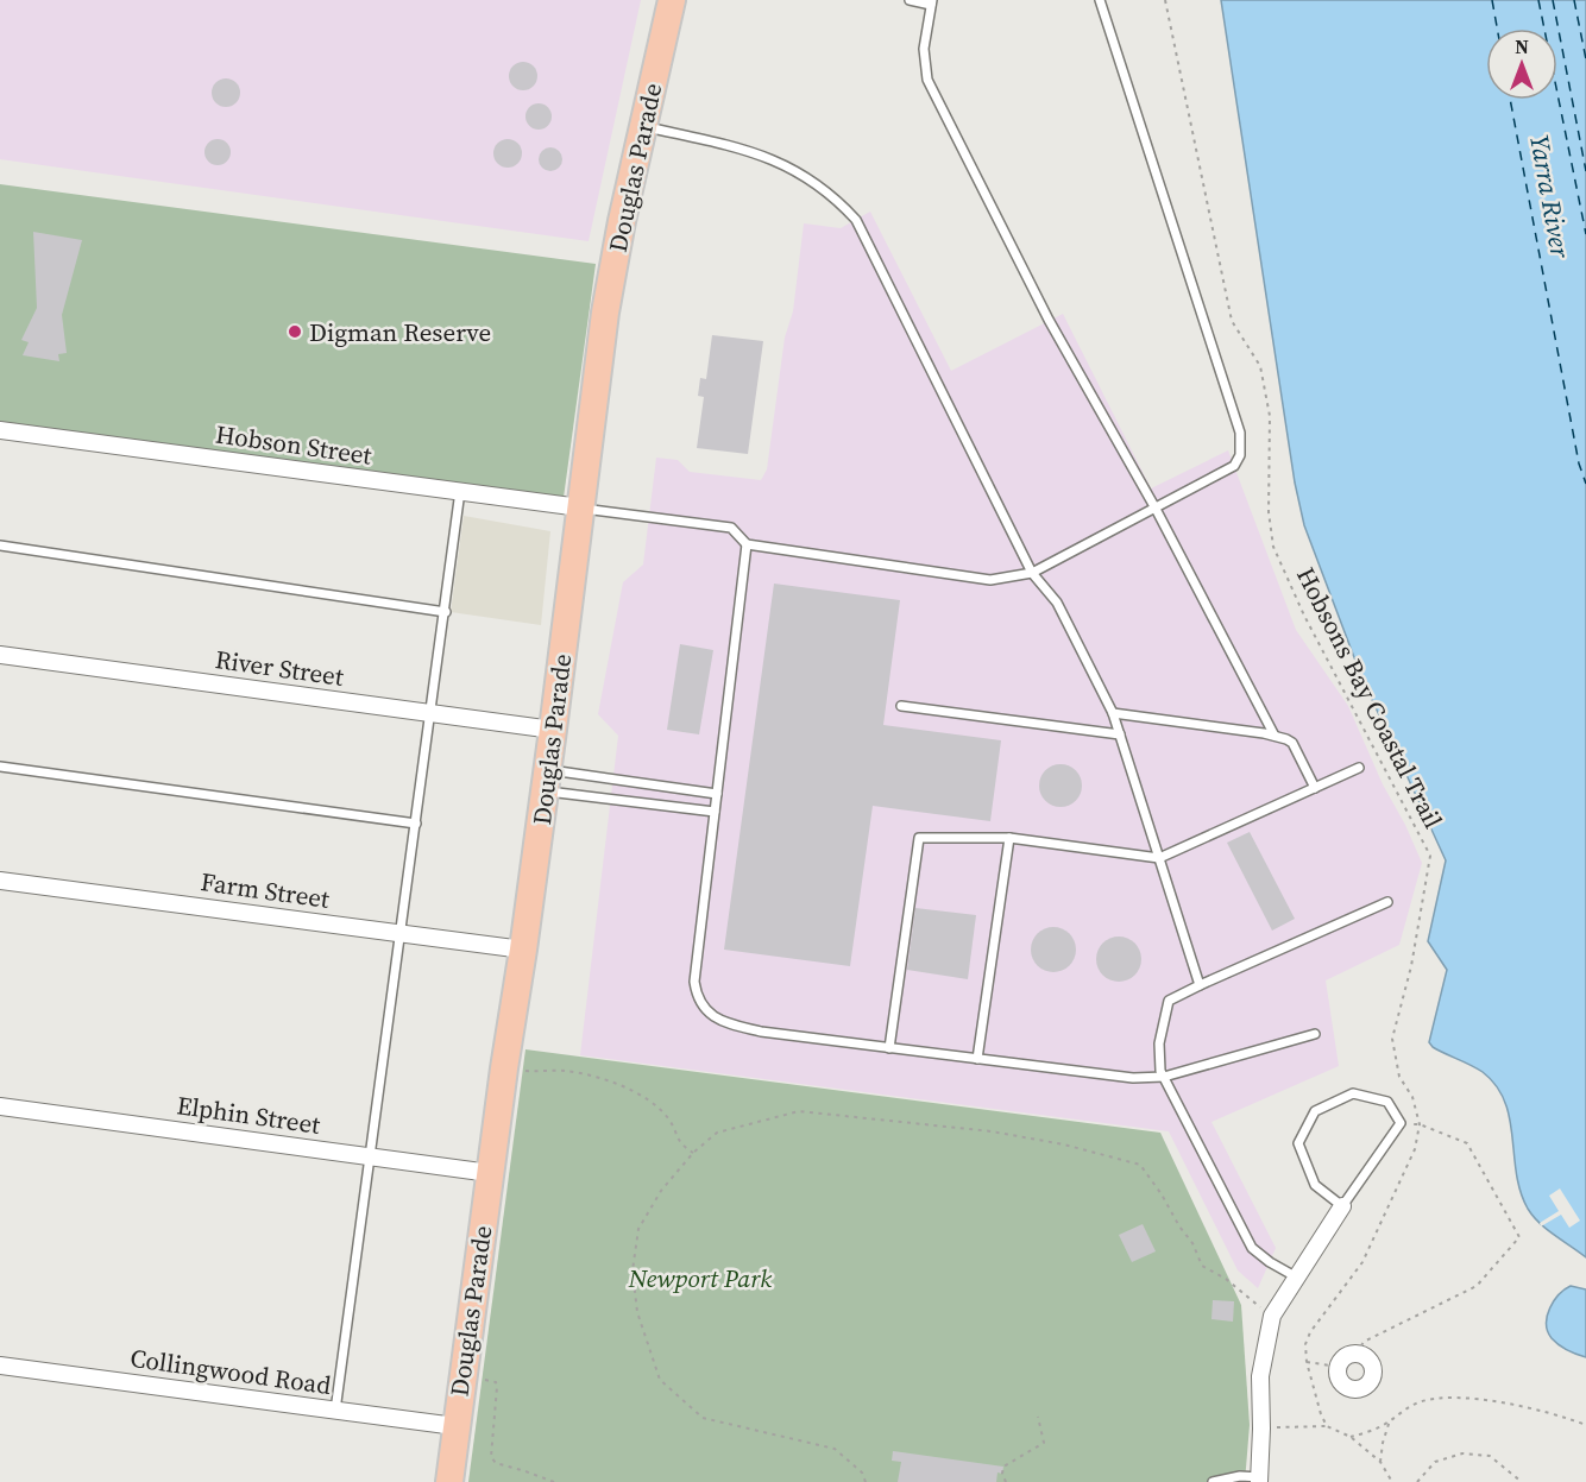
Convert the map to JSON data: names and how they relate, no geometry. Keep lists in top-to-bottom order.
{
  "streets": {
    "main road": ["Douglas Parade"],
    "street": [
      "Hobson Street",
      "River Street",
      "Farm Street",
      "Elphin Street",
      "Collingwood Road"
    ],
    "path": ["Hobsons Bay Coastal Trail"]
  },
  "crossings": [
    ["Douglas Parade", "Hobson Street"],
    ["Douglas Parade", "River Street"],
    ["Douglas Parade", "Farm Street"],
    ["Douglas Parade", "Elphin Street"],
    ["Douglas Parade", "Collingwood Road"]
  ],
  "water": ["Yarra River"],
  "parks": ["Newport Park"],
  "places": ["Digman Reserve"],
  "north": "top"
}
